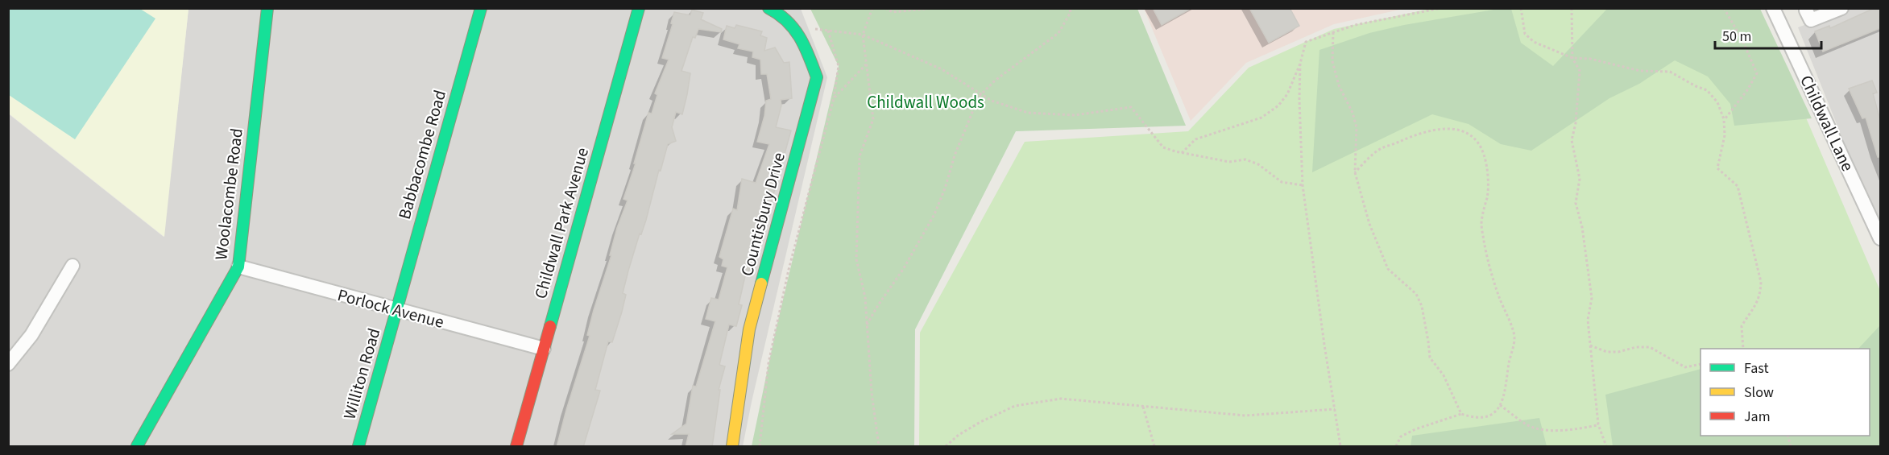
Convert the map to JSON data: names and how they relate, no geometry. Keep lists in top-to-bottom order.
{
  "streets": {
    "street": [
      "Childwall Lane",
      "Babbacombe Road",
      "Woolacombe Road",
      "Countisbury Drive",
      "Childwall Park Avenue",
      "Porlock Avenue",
      "Williton Road"
    ]
  },
  "crossings": [
    ["Babbacombe Road", "Porlock Avenue"],
    ["Babbacombe Road", "Williton Road"],
    ["Woolacombe Road", "Porlock Avenue"],
    ["Childwall Park Avenue", "Porlock Avenue"],
    ["Porlock Avenue", "Williton Road"]
  ],
  "parks": ["Childwall Woods"],
  "legend": ["Fast", "Slow", "Jam"],
  "scale_bar": "50 m"
}
